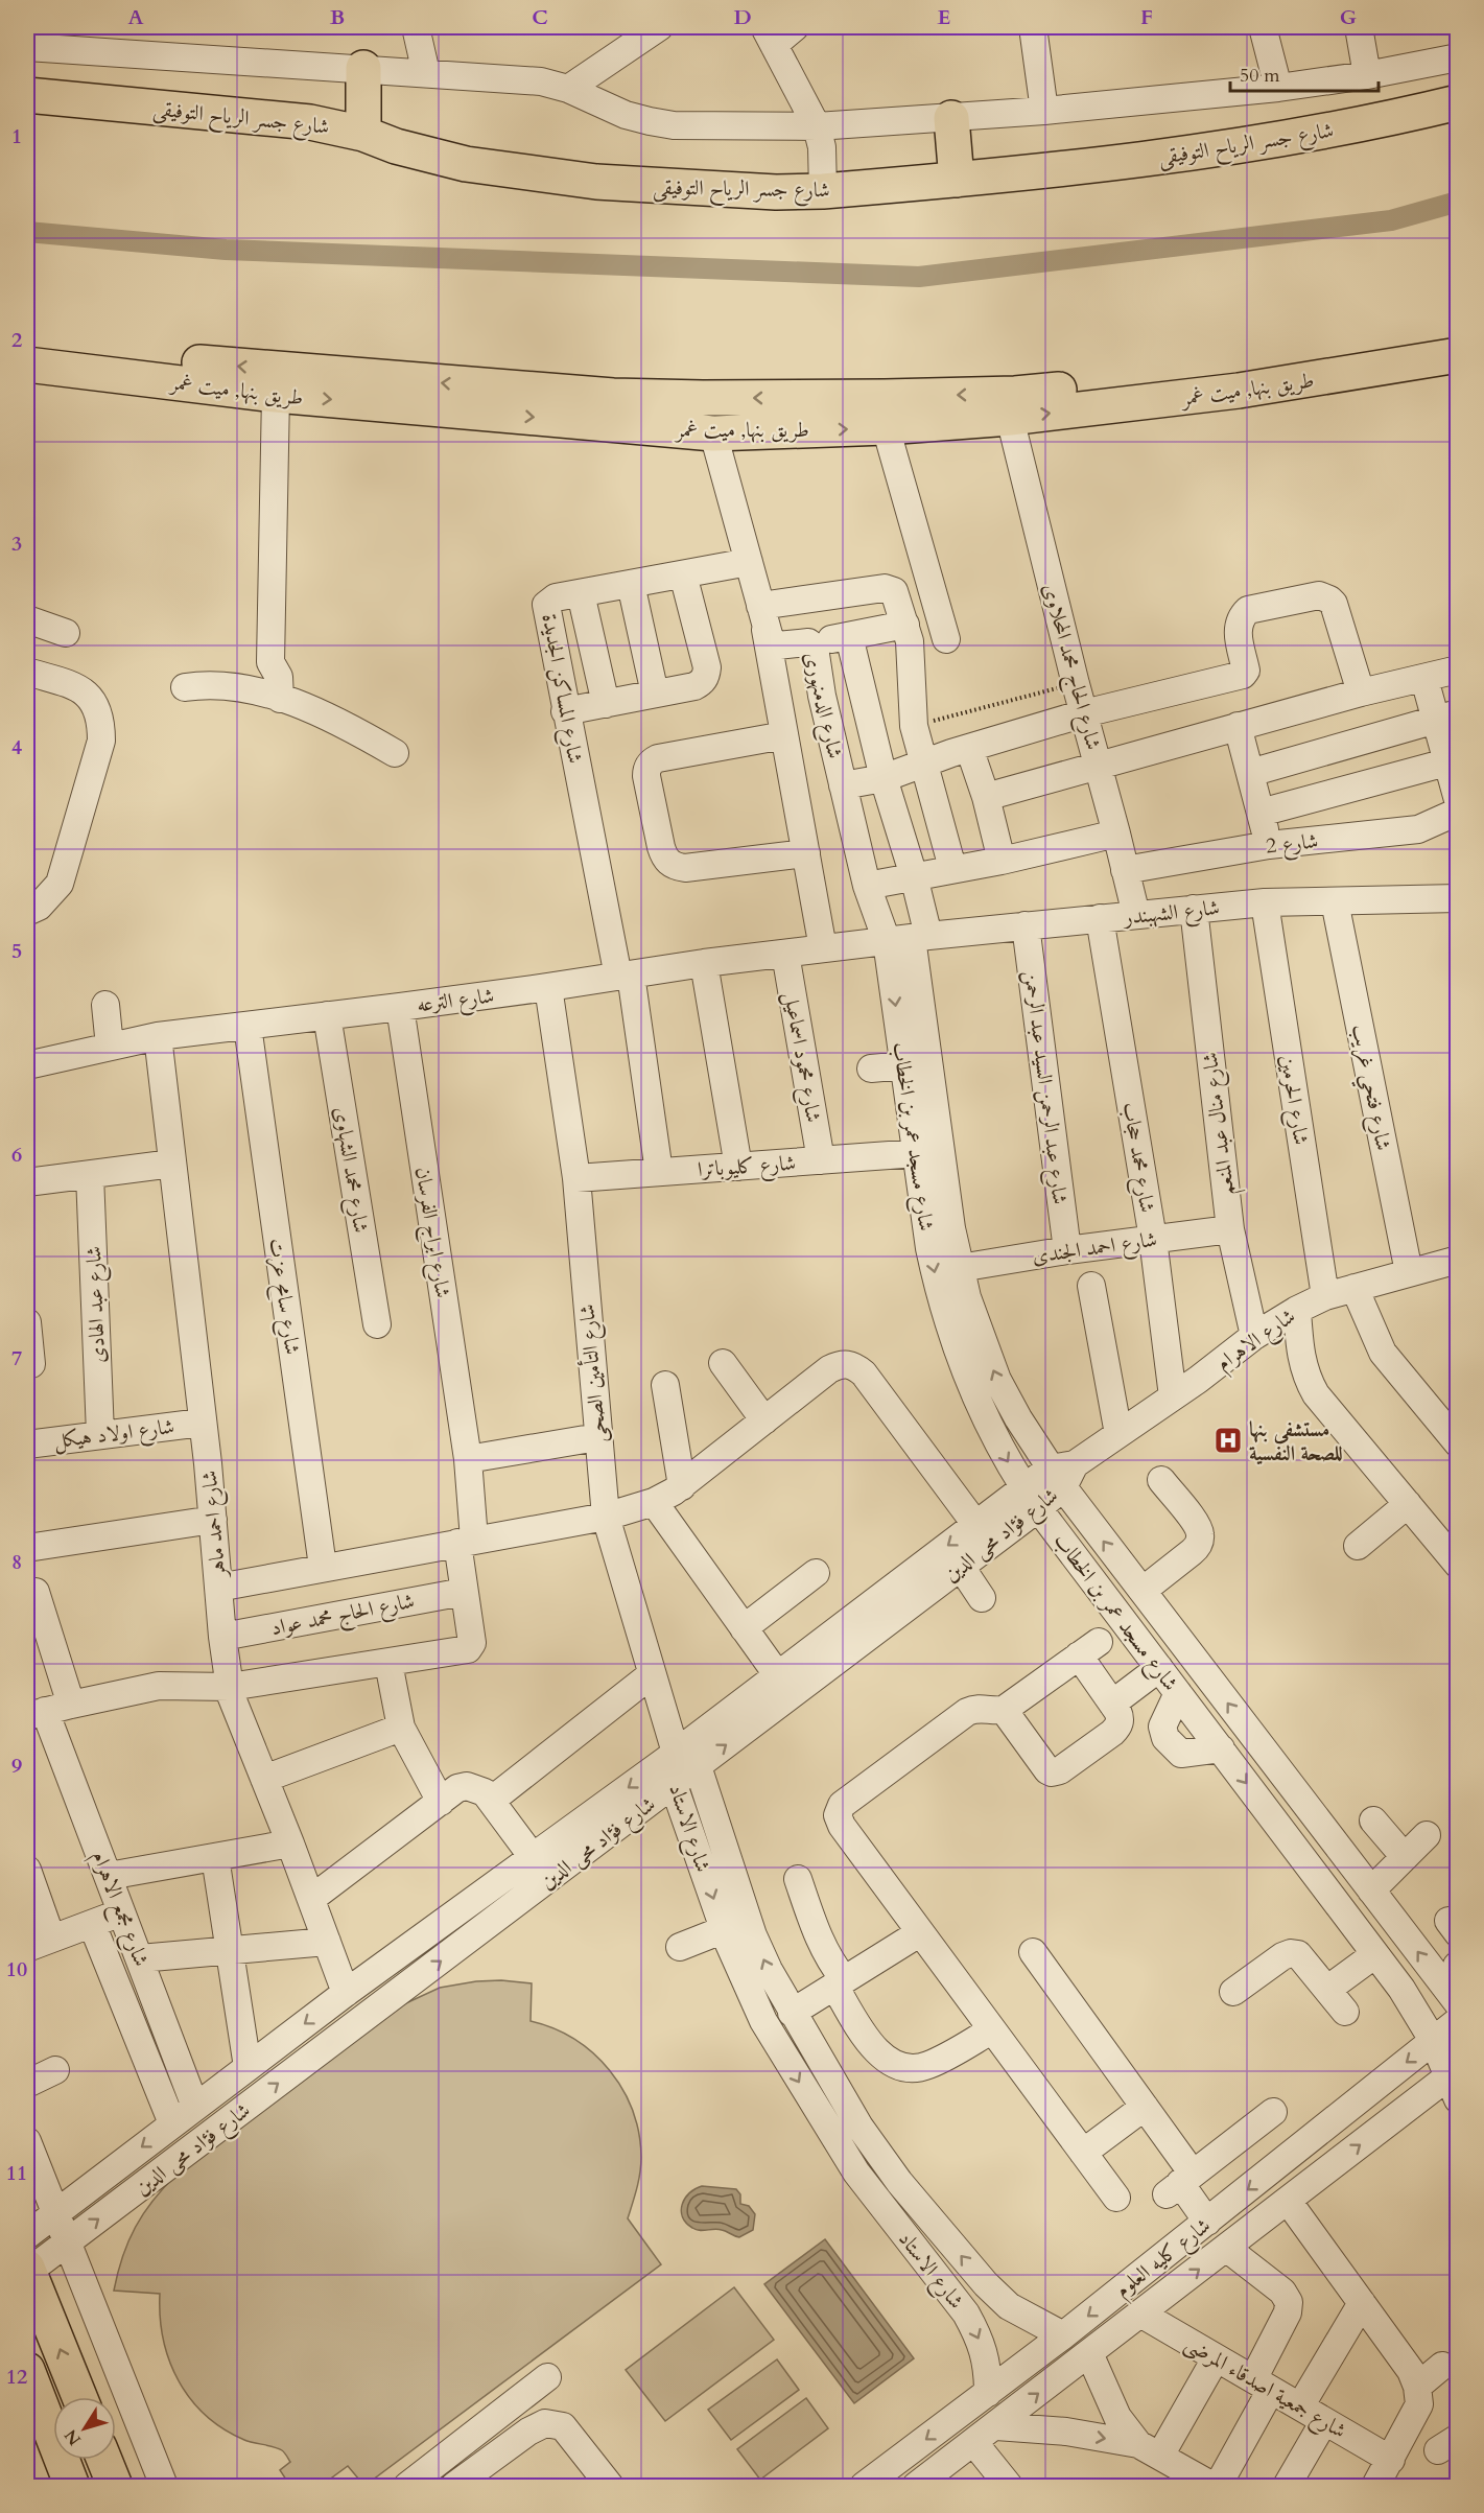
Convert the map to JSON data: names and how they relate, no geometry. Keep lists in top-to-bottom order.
{
  "streets": {
    "main road": ["شارع جسر الرياح التوفيقى", "طريق بنها, ميت غمر"],
    "street": [
      "شارع الحاج محمد المحلاوى",
      "شارع المساكن الجديدة",
      "شارع الدمنهورى",
      "شارع 2",
      "شارع الشهبندر",
      "شارع الترعه",
      "شارع محمود اسماعيل",
      "شارع عبد الرحمن السيد عبد الرحمن",
      "شارع فتحي غريب",
      "شارع الحرمين",
      "شارع منال عبد المنعم",
      "شارع مسجد عمر بن الخطاب",
      "شارع محمد حجاب",
      "شارع كليوباترا",
      "شارع محمد الشهاوى",
      "شارع ابراج الفرسان",
      "شارع احمد الجندى",
      "شارع سامح عزت",
      "شارع عبد الهادى",
      "شارع الاهرام",
      "شارع التأمين الصحى",
      "شارع اولاد هيكل",
      "شارع احمد ماهر",
      "شارع فؤاد محى الدين",
      "شارع الحاج محمد عواد",
      "شارع الاستاد",
      "شارع مجمع الاهرام",
      "شارع كليه العلوم",
      "شارع جمعية اصدقاء المرضى"
    ]
  },
  "crossings": [
    ["طريق بنها, ميت غمر", "شارع الحاج محمد المحلاوى"],
    ["شارع الحاج محمد المحلاوى", "شارع 2"],
    ["شارع الحاج محمد المحلاوى", "شارع الشهبندر"],
    ["شارع المساكن الجديدة", "شارع الترعه"],
    ["شارع المساكن الجديدة", "شارع كليوباترا"],
    ["شارع الدمنهورى", "شارع الشهبندر"],
    ["شارع الدمنهورى", "شارع الترعه"],
    ["شارع الدمنهورى", "شارع مسجد عمر بن الخطاب"],
    ["شارع الشهبندر", "شارع الترعه"],
    ["شارع الشهبندر", "شارع عبد الرحمن السيد عبد الرحمن"],
    ["شارع الشهبندر", "شارع فتحي غريب"],
    ["شارع الشهبندر", "شارع الحرمين"],
    ["شارع الشهبندر", "شارع منال عبد المنعم"],
    ["شارع الشهبندر", "شارع مسجد عمر بن الخطاب"],
    ["شارع الشهبندر", "شارع محمد حجاب"],
    ["شارع الترعه", "شارع محمود اسماعيل"],
    ["شارع الترعه", "شارع مسجد عمر بن الخطاب"],
    ["شارع الترعه", "شارع محمد الشهاوى"],
    ["شارع الترعه", "شارع ابراج الفرسان"],
    ["شارع الترعه", "شارع سامح عزت"],
    ["شارع الترعه", "شارع التأمين الصحى"],
    ["شارع الترعه", "شارع احمد ماهر"],
    ["شارع محمود اسماعيل", "شارع كليوباترا"],
    ["شارع عبد الرحمن السيد عبد الرحمن", "شارع احمد الجندى"],
    ["شارع فتحي غريب", "شارع الاهرام"],
    ["شارع الحرمين", "شارع الاهرام"],
    ["شارع منال عبد المنعم", "شارع احمد الجندى"],
    ["شارع منال عبد المنعم", "شارع الاهرام"],
    ["شارع مسجد عمر بن الخطاب", "شارع كليوباترا"],
    ["شارع مسجد عمر بن الخطاب", "شارع احمد الجندى"],
    ["شارع مسجد عمر بن الخطاب", "شارع الاهرام"],
    ["شارع مسجد عمر بن الخطاب", "شارع فؤاد محى الدين"],
    ["شارع مسجد عمر بن الخطاب", "شارع كليه العلوم"],
    ["شارع محمد حجاب", "شارع احمد الجندى"],
    ["شارع محمد حجاب", "شارع الاهرام"],
    ["شارع كليوباترا", "شارع التأمين الصحى"],
    ["شارع ابراج الفرسان", "شارع الحاج محمد عواد"],
    ["شارع عبد الهادى", "شارع اولاد هيكل"],
    ["شارع الاهرام", "شارع فؤاد محى الدين"],
    ["شارع التأمين الصحى", "شارع فؤاد محى الدين"],
    ["شارع التأمين الصحى", "شارع الاستاد"],
    ["شارع اولاد هيكل", "شارع احمد ماهر"],
    ["شارع احمد ماهر", "شارع فؤاد محى الدين"],
    ["شارع احمد ماهر", "شارع الحاج محمد عواد"],
    ["شارع فؤاد محى الدين", "شارع الاستاد"],
    ["شارع فؤاد محى الدين", "شارع مجمع الاهرام"],
    ["شارع الاستاد", "شارع كليه العلوم"],
    ["شارع كليه العلوم", "شارع جمعية اصدقاء المرضى"]
  ],
  "places": {
    "hospital": ["مستشفى بنها للصحة النفسية"]
  },
  "scale_bar": "50 m",
  "north": "bottom left",
  "grid": {
    "columns": [
      "A",
      "B",
      "C",
      "D",
      "E",
      "F",
      "G"
    ],
    "rows": [
      "1",
      "2",
      "3",
      "4",
      "5",
      "6",
      "7",
      "8",
      "9",
      "10",
      "11",
      "12"
    ]
  }
}
